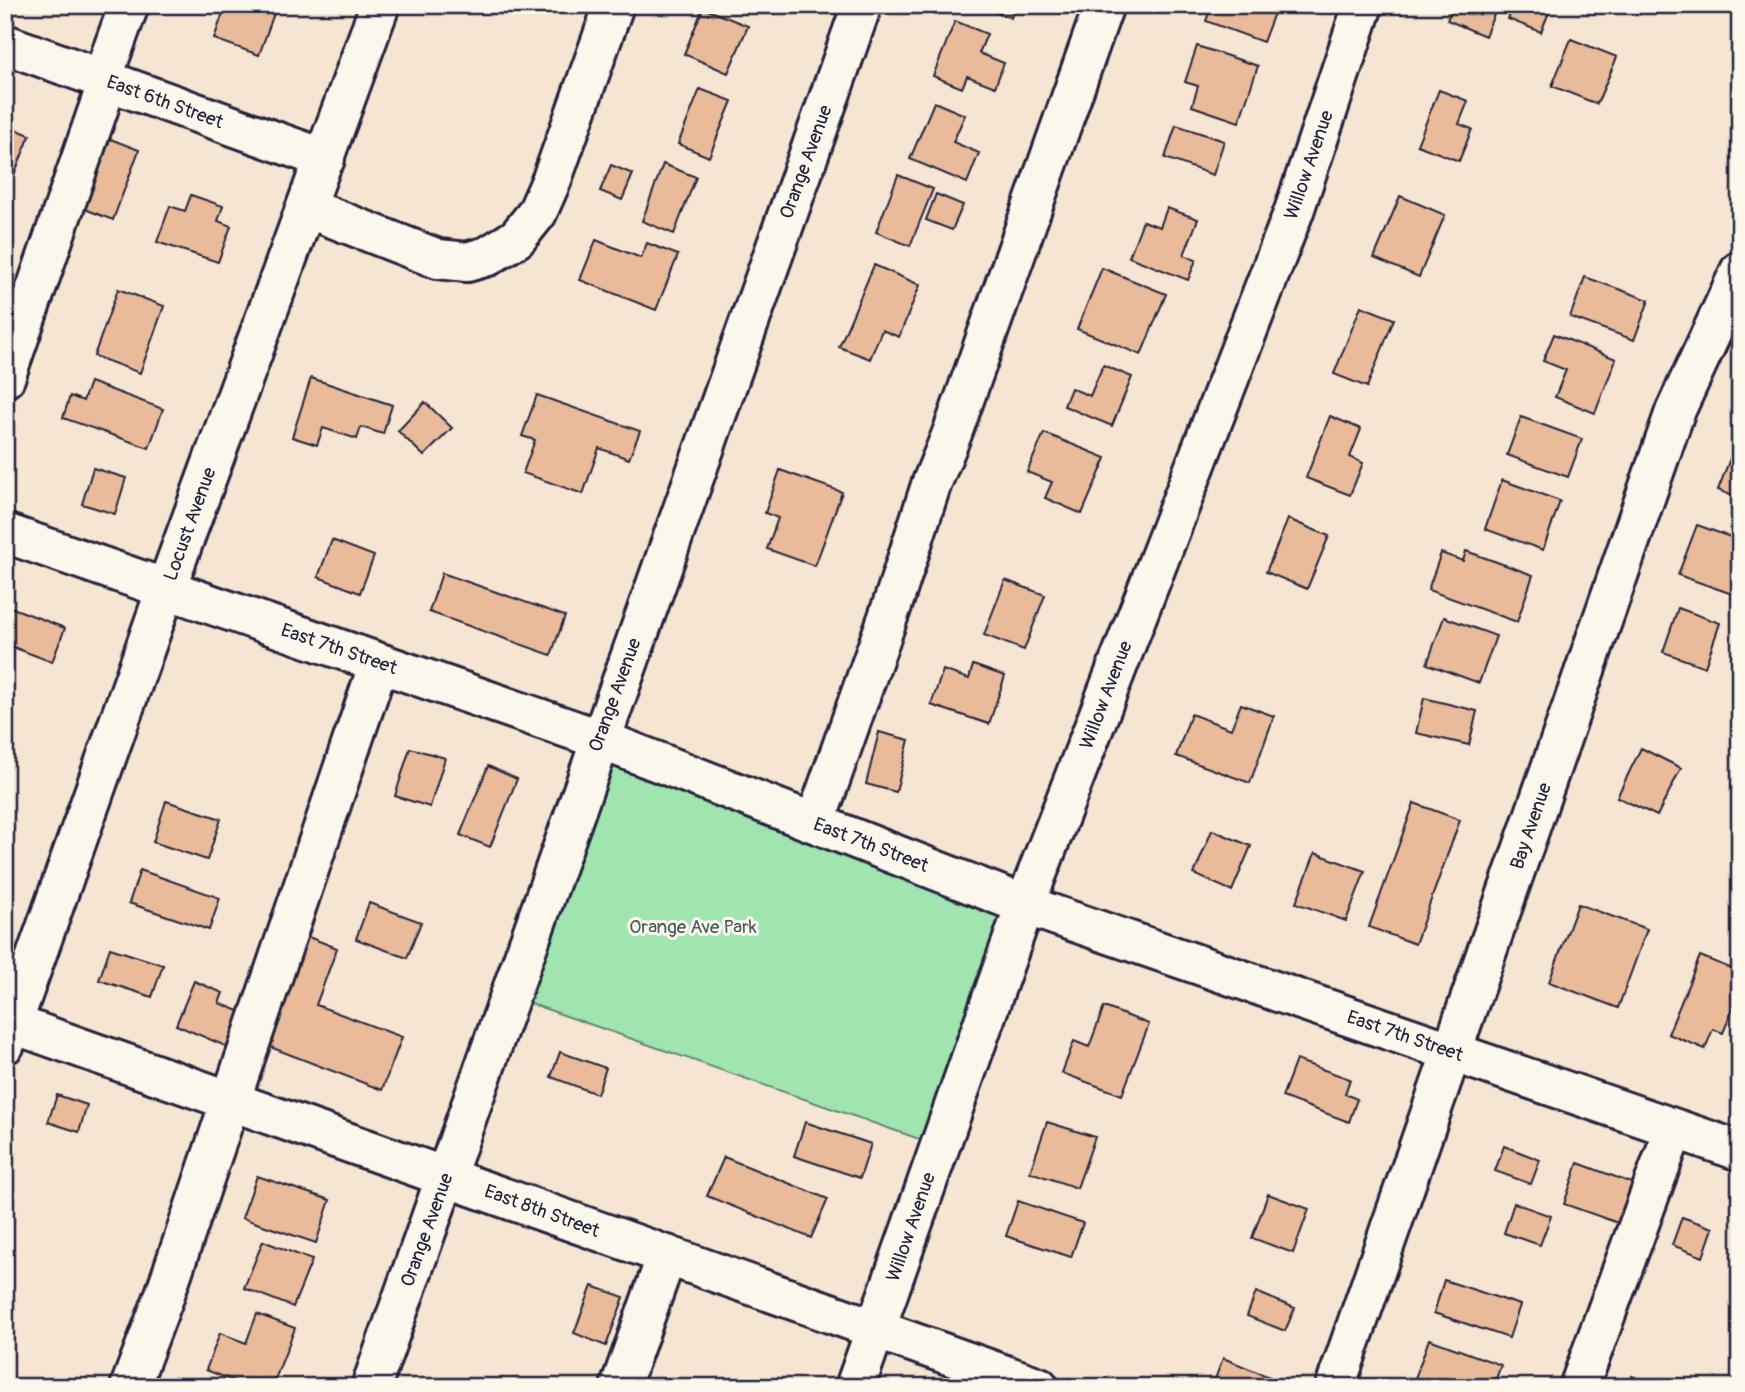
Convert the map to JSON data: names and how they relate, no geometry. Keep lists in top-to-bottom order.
{
  "streets": {
    "street": [
      "East 6th Street",
      "Orange Avenue",
      "Willow Avenue",
      "Locust Avenue",
      "East 7th Street",
      "Bay Avenue",
      "East 8th Street"
    ]
  },
  "crossings": [
    ["East 6th Street", "Locust Avenue"],
    ["Orange Avenue", "East 7th Street"],
    ["Orange Avenue", "East 8th Street"],
    ["Willow Avenue", "East 7th Street"],
    ["Willow Avenue", "East 8th Street"],
    ["Locust Avenue", "East 7th Street"],
    ["Locust Avenue", "East 8th Street"],
    ["East 7th Street", "Bay Avenue"]
  ],
  "parks": ["Orange Ave Park"]
}
